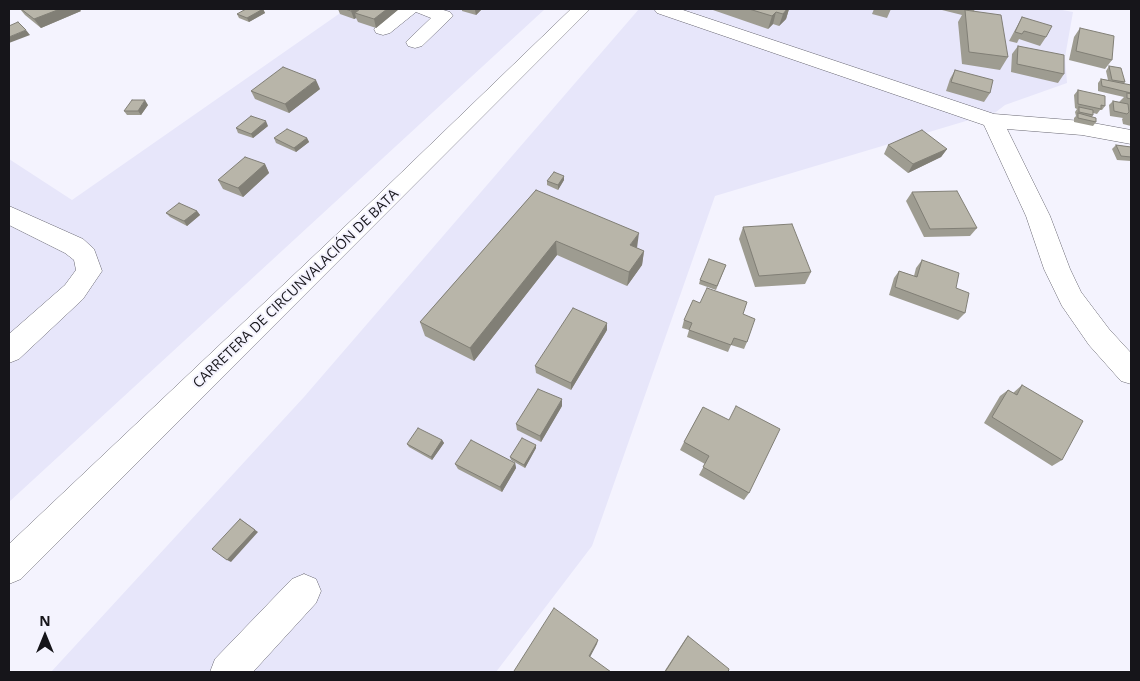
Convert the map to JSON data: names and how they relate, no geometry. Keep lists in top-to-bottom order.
{
  "streets": {
    "street": ["CARRETERA DE CIRCUNVALACIÓN DE BATA"]
  },
  "north": "top"
}
